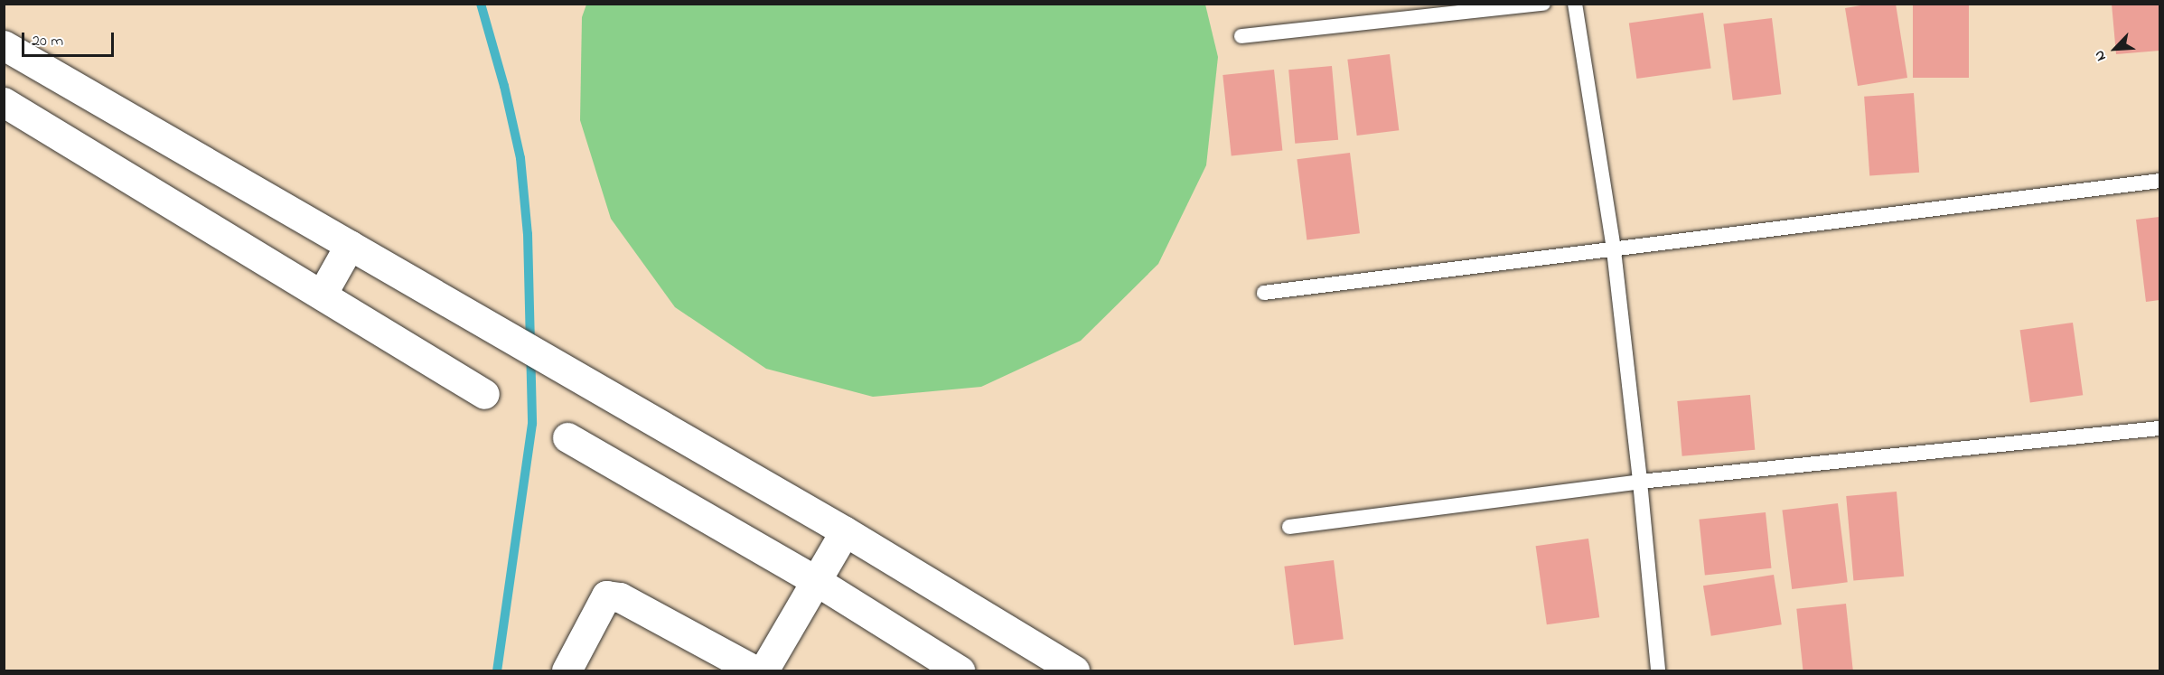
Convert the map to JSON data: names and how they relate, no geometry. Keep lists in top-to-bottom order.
{
  "scale_bar": "20 m",
  "north": "bottom left"
}
